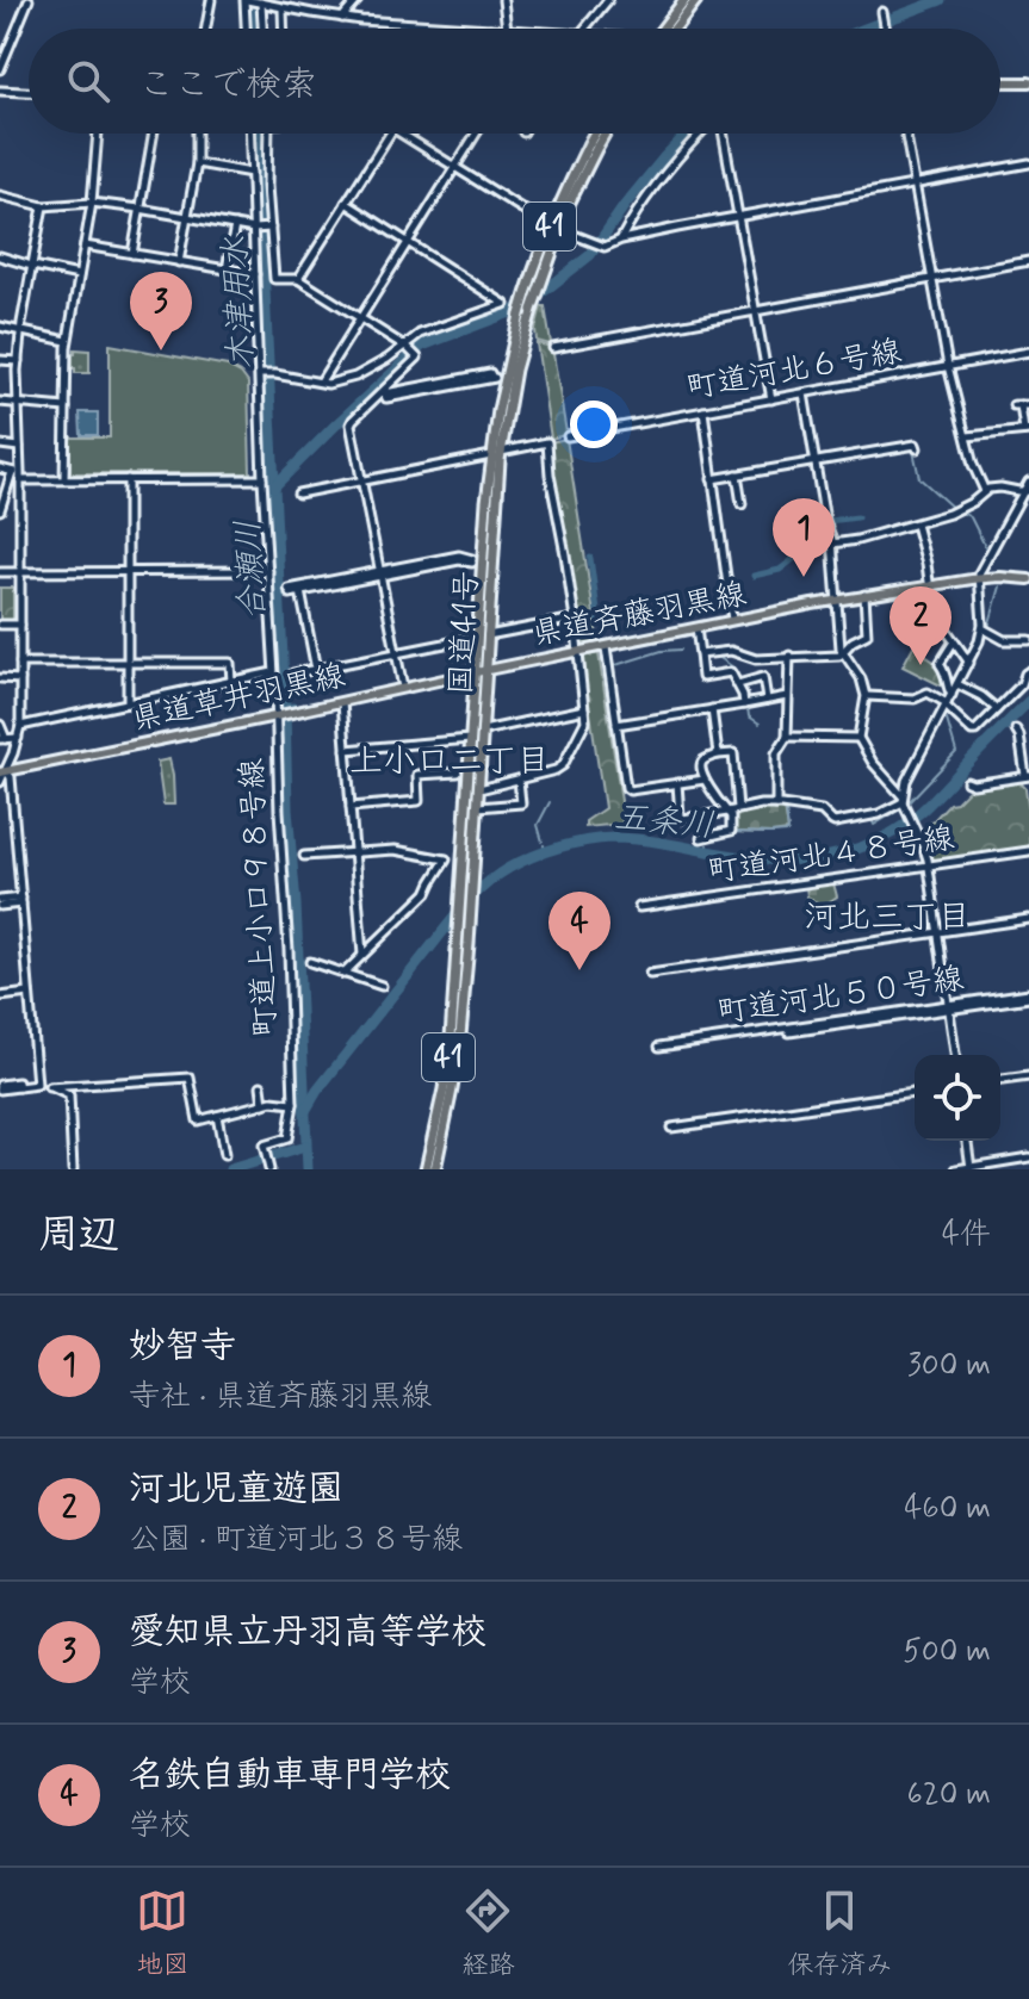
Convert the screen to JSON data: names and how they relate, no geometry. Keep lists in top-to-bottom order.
{
  "streets": {
    "highway": ["41", "国道41号"],
    "main road": ["県道斉藤羽黒線", "県道草井羽黒線"],
    "street": [
      "町道河北６号線",
      "町道河北４８号線",
      "町道上小口９８号線",
      "町道河北５０号線"
    ]
  },
  "crossings": [
    ["県道斉藤羽黒線", "国道41号"],
    ["県道斉藤羽黒線", "県道草井羽黒線"],
    ["国道41号", "県道草井羽黒線"],
    ["県道草井羽黒線", "町道上小口９８号線"]
  ],
  "districts": ["上小口二丁目", "河北三丁目"],
  "water": ["木津用水", "合瀬川", "五条川"],
  "page": {
    "search": "ここで検索",
    "pins": [
      "3",
      "1",
      "2",
      "4"
    ],
    "heading": ["周辺", "4件"],
    "list": [
      {
        "mark": "1",
        "name": "妙智寺",
        "note": "寺社 · 県道斉藤羽黒線",
        "value": "300 m"
      },
      {
        "mark": "2",
        "name": "河北児童遊園",
        "note": "公園 · 町道河北３８号線",
        "value": "460 m"
      },
      {
        "mark": "3",
        "name": "愛知県立丹羽高等学校",
        "note": "学校",
        "value": "500 m"
      },
      {
        "mark": "4",
        "name": "名鉄自動車専門学校",
        "note": "学校",
        "value": "620 m"
      }
    ],
    "nav": ["地図", "経路", "保存済み"]
  }
}
